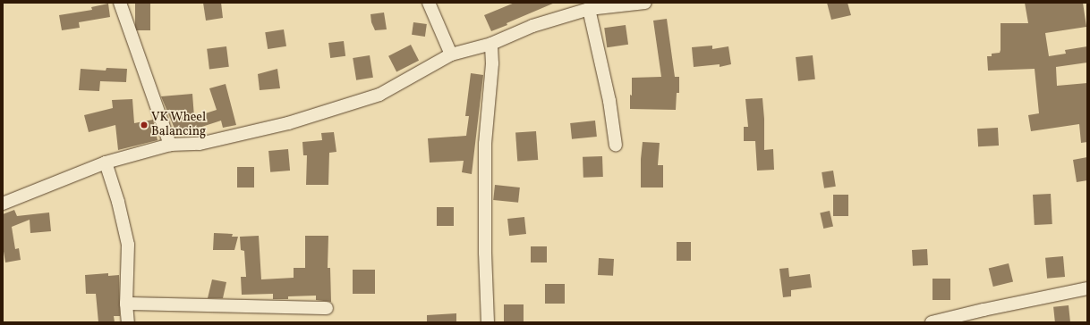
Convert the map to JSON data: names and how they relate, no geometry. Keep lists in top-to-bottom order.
{
  "places": ["VK Wheel Balancing"]
}
